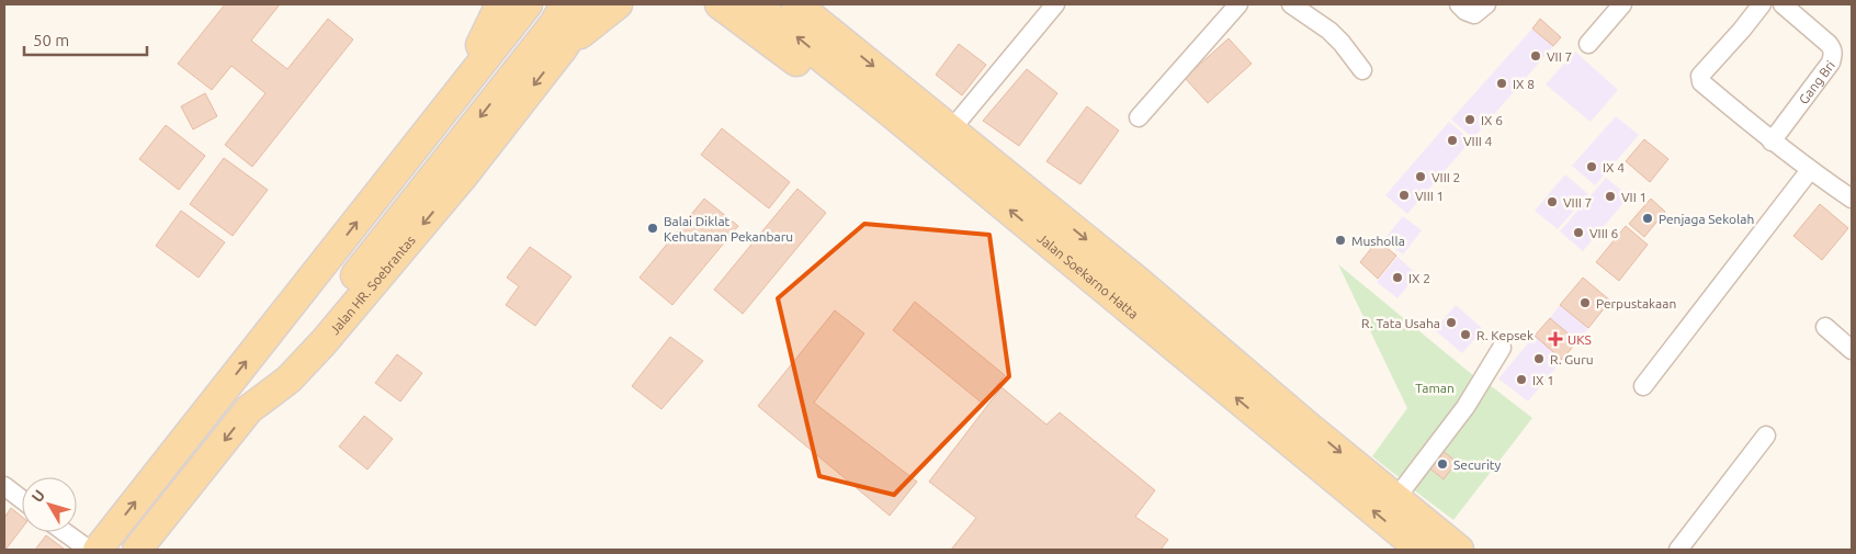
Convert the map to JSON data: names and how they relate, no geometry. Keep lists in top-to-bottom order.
{
  "streets": {
    "main road": ["Jalan Soekarno Hatta", "Jalan HR. Soebrantas"],
    "street": ["Gang Bri"]
  },
  "parks": ["Taman"],
  "places": {
    "other": [
      "VII 7",
      "IX 8",
      "IX 6",
      "VIII 4",
      "IX 4",
      "VIII 2",
      "VIII 1",
      "VII 1",
      "VIII 7",
      "Penjaga Sekolah",
      "Balai Diklat Kehutanan Pekanbaru",
      "VIII 6",
      "Musholla",
      "IX 2",
      "Perpustakaan",
      "R. Tata Usaha",
      "R. Kepsek",
      "R. Guru",
      "IX 1",
      "Security"
    ],
    "health": ["UKS"]
  },
  "scale_bar": "50 m",
  "north": "top left"
}
